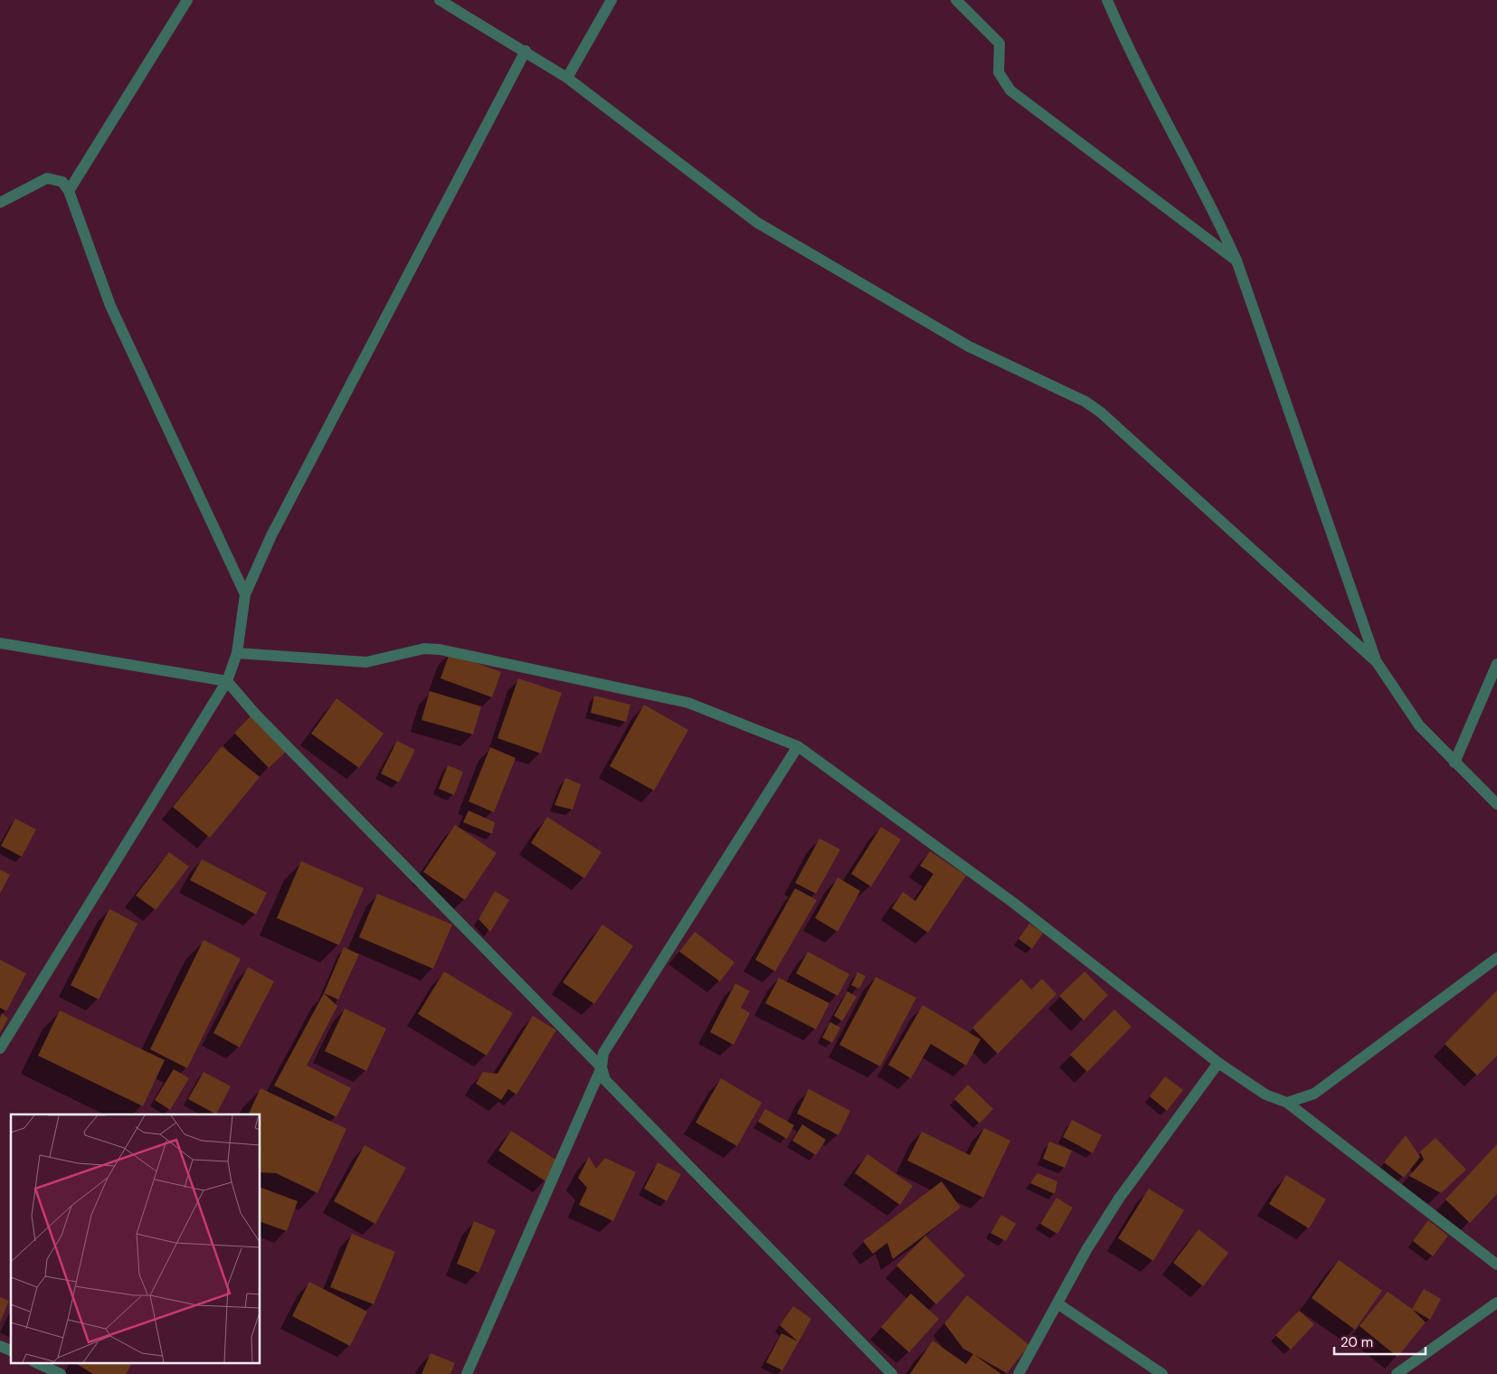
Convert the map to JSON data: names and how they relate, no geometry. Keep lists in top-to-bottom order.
{
  "scale_bar": "20 m"
}
